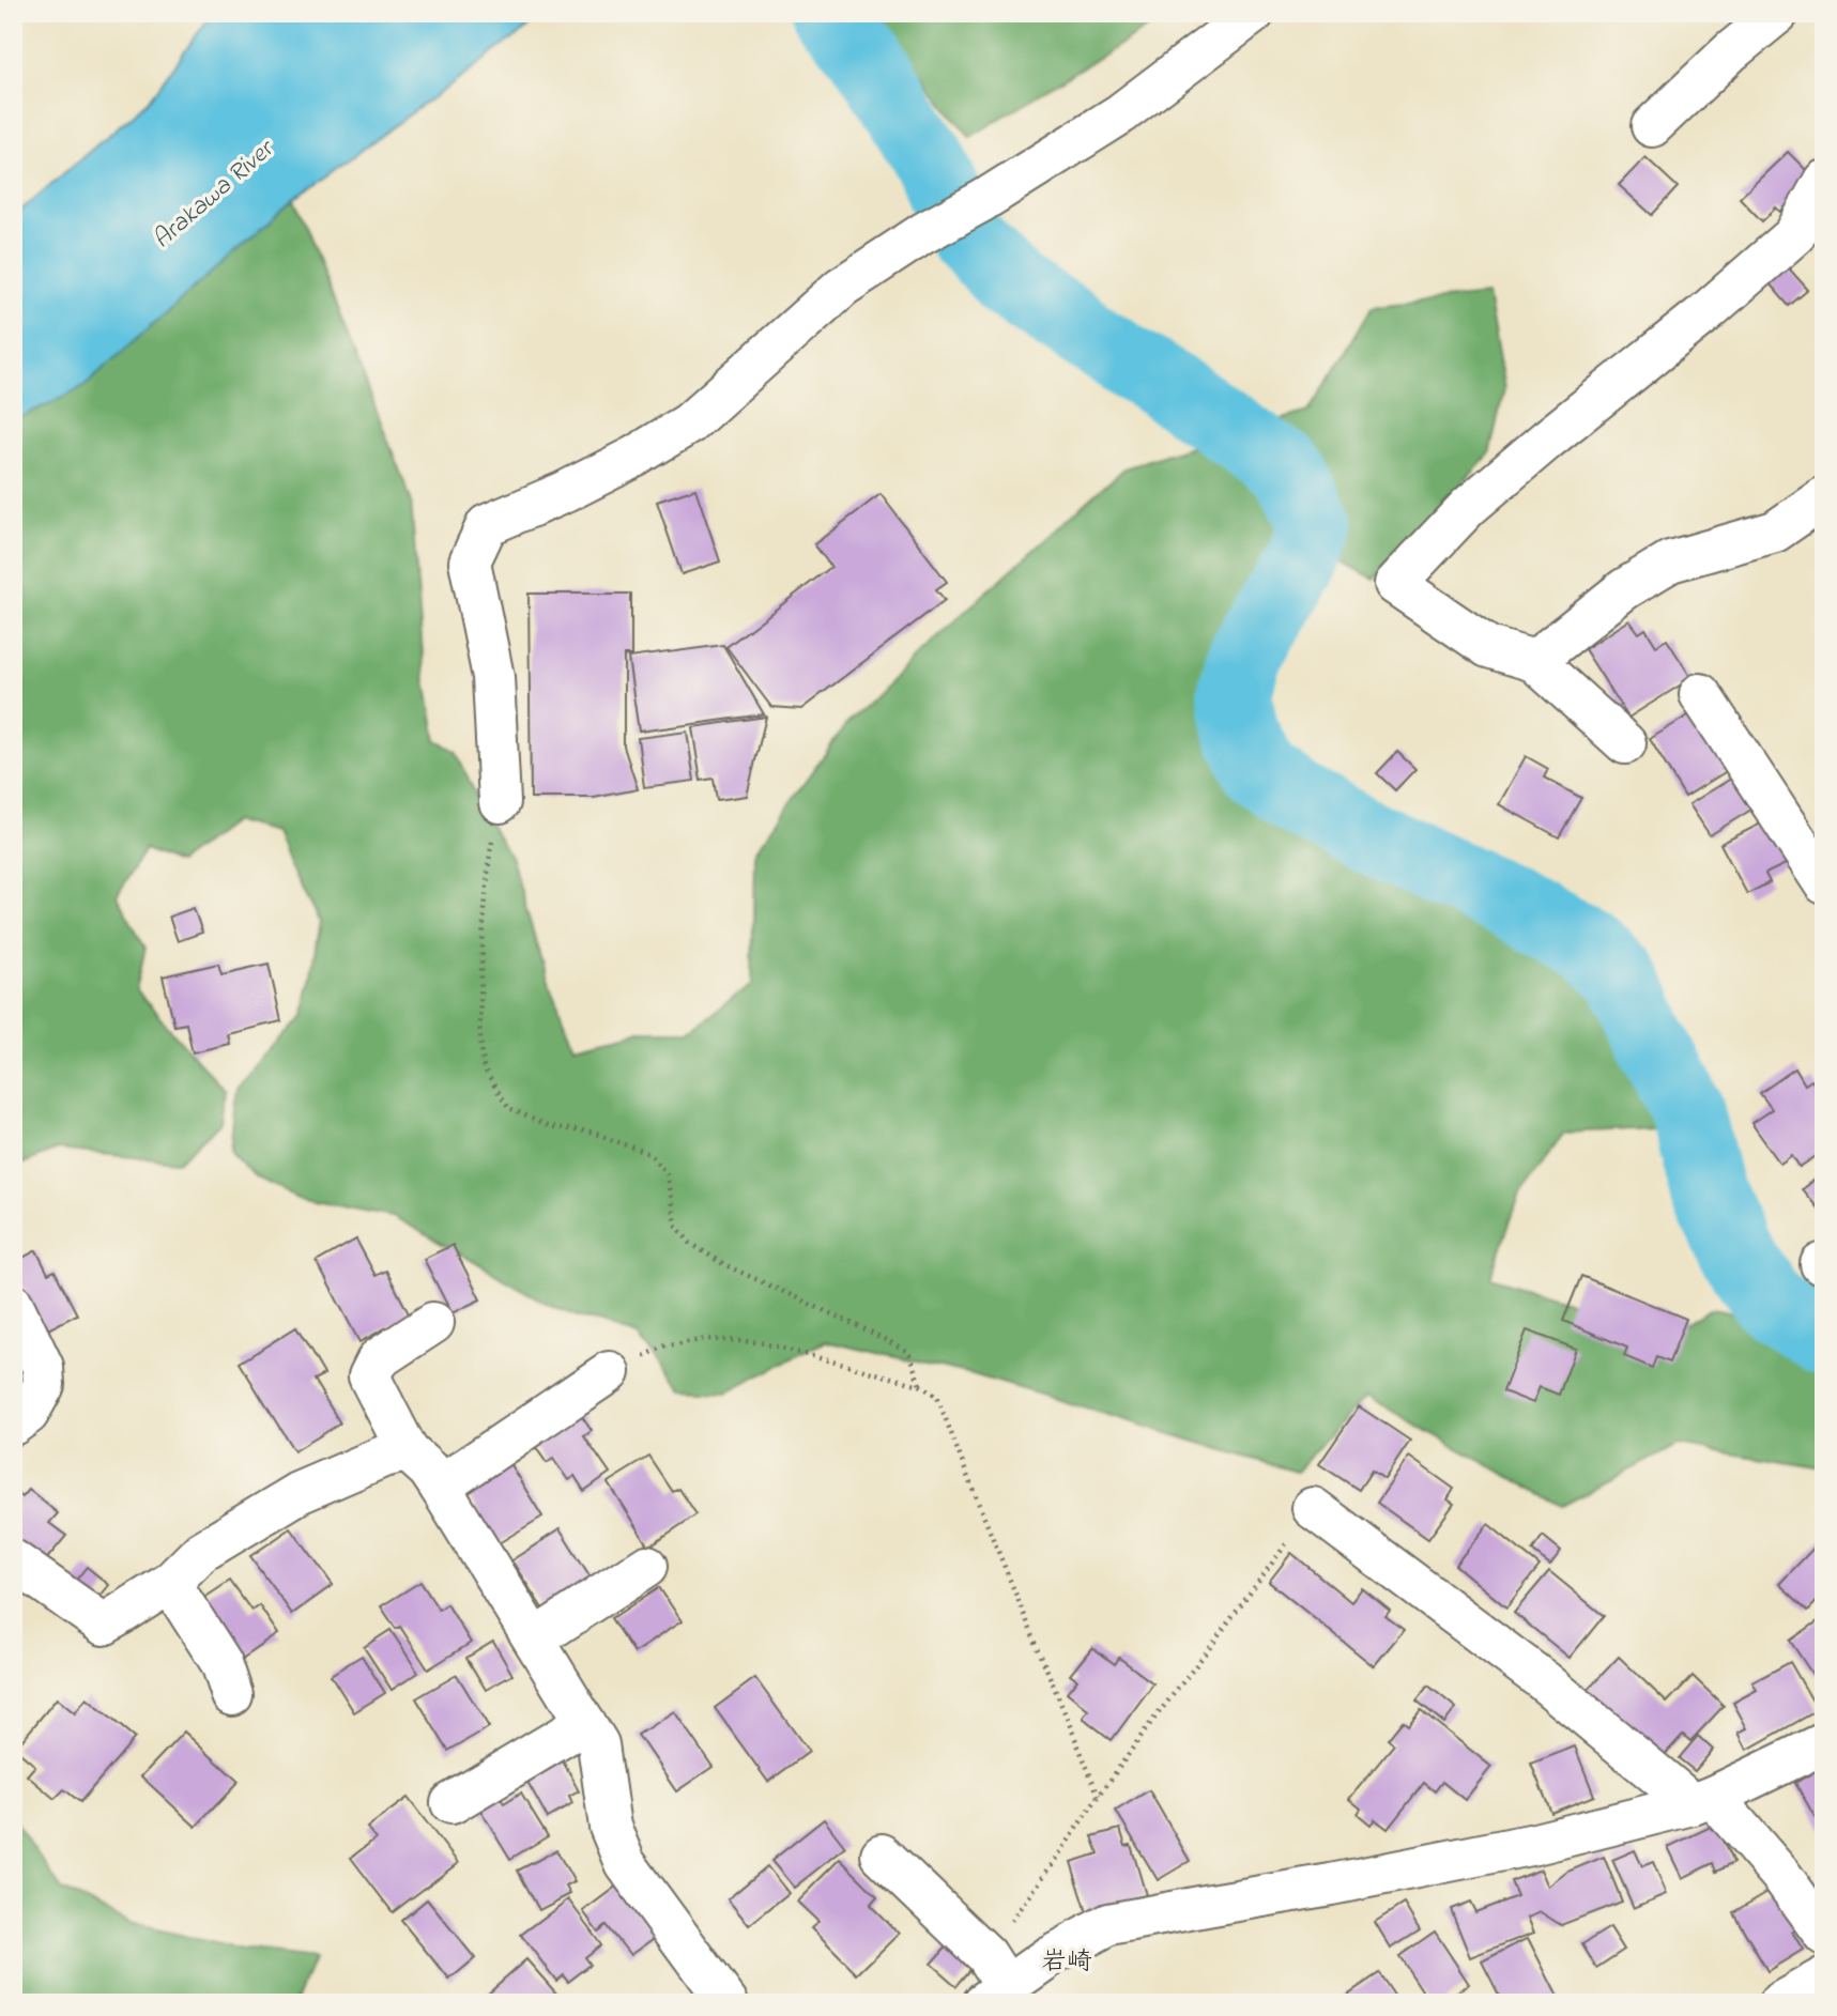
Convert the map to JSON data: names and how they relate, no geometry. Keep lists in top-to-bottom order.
{
  "districts": ["岩崎"],
  "water": ["Arakawa River"]
}
